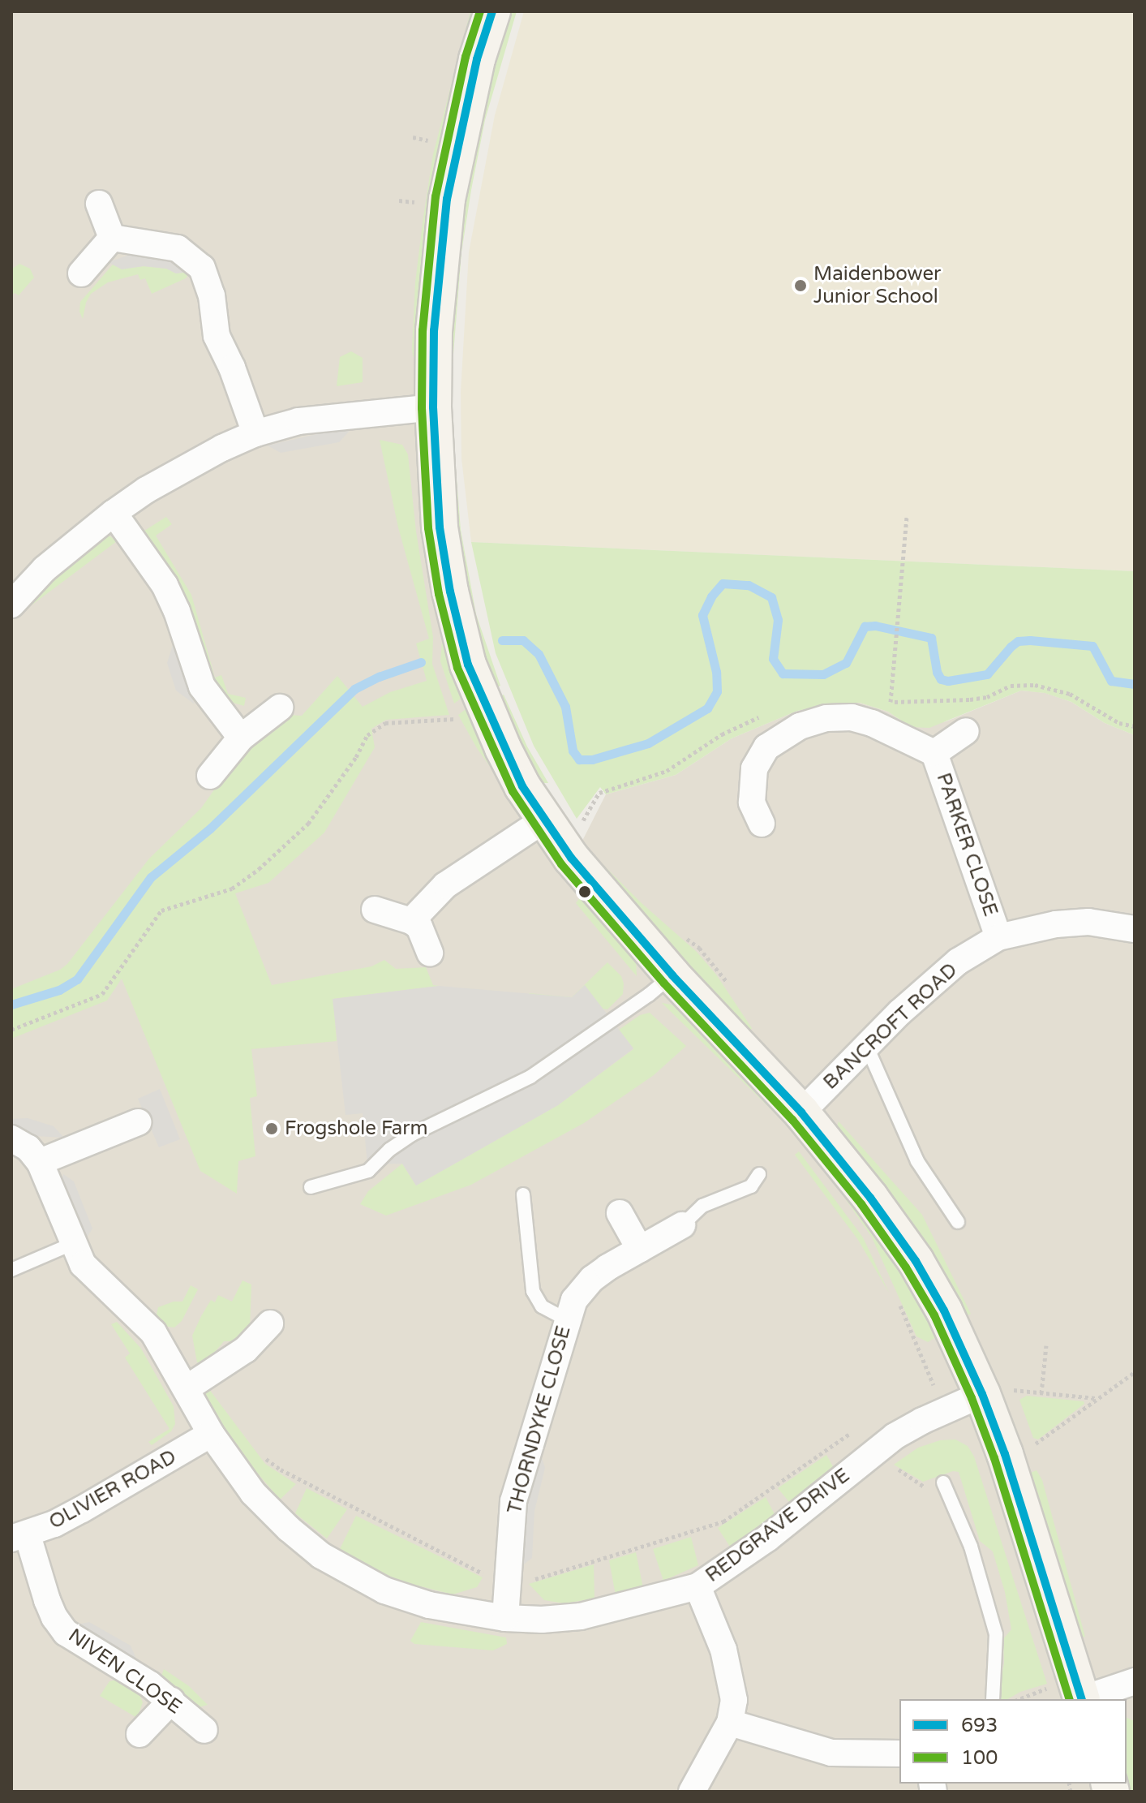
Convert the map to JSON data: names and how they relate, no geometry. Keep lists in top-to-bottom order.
{
  "streets": {
    "street": [
      "PARKER CLOSE",
      "BANCROFT ROAD",
      "THORNDYKE CLOSE",
      "OLIVIER ROAD",
      "REDGRAVE DRIVE",
      "NIVEN CLOSE"
    ]
  },
  "crossings": [
    ["PARKER CLOSE", "BANCROFT ROAD"],
    ["THORNDYKE CLOSE", "REDGRAVE DRIVE"],
    ["OLIVIER ROAD", "REDGRAVE DRIVE"],
    ["OLIVIER ROAD", "NIVEN CLOSE"]
  ],
  "places": ["Maidenbower Junior School", "Frogshole Farm"],
  "lines": ["transit line 693", "transit line 100"],
  "legend": ["693", "100"]
}
